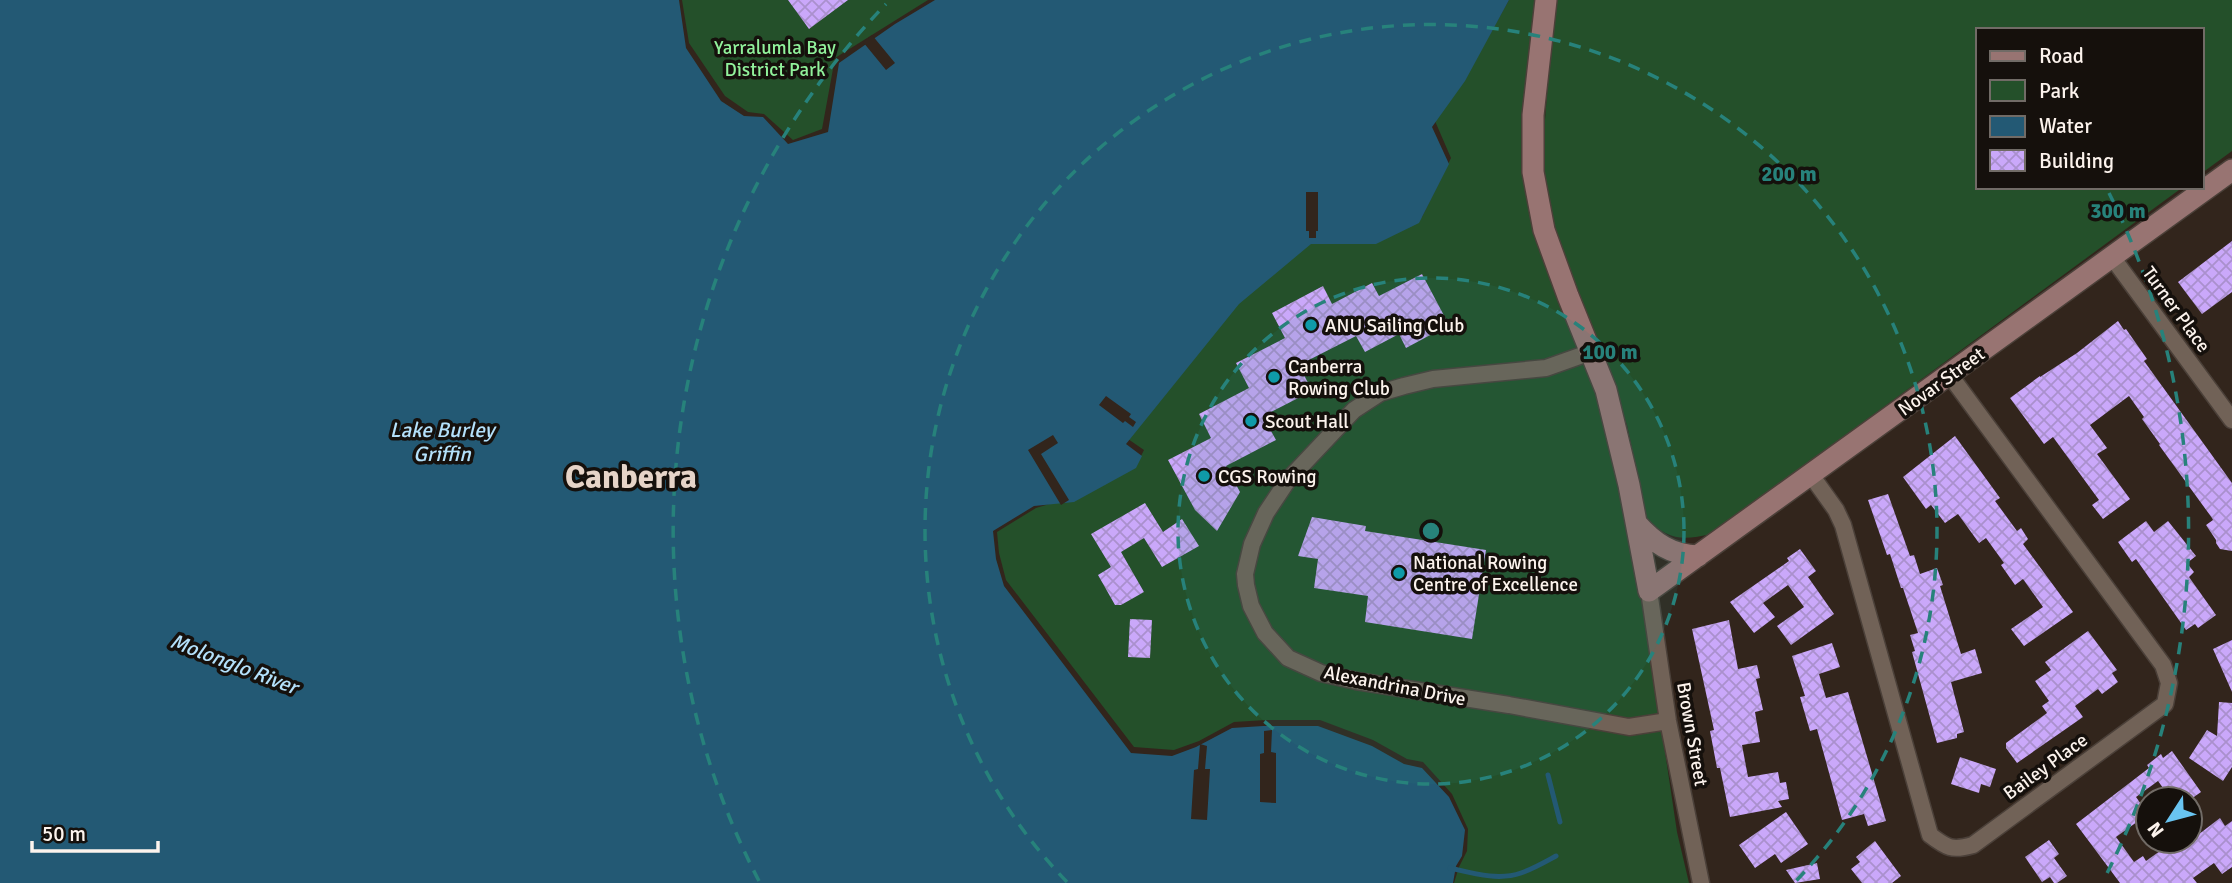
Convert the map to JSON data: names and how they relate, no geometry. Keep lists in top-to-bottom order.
{
  "streets": {
    "main road": ["Novar Street"],
    "street": [
      "Turner Place",
      "Alexandrina Drive",
      "Brown Street",
      "Bailey Place"
    ]
  },
  "crossings": [
    ["Turner Place", "Novar Street"],
    ["Novar Street", "Brown Street"],
    ["Novar Street", "Bailey Place"],
    ["Alexandrina Drive", "Brown Street"]
  ],
  "districts": ["Canberra"],
  "water": ["Lake Burley Griffin", "Molonglo River"],
  "parks": ["Yarralumla Bay District Park"],
  "places": [
    "ANU Sailing Club",
    "Canberra Rowing Club",
    "Scout Hall",
    "CGS Rowing",
    "National Rowing Centre of Excellence"
  ],
  "legend": [
    "Road",
    "Park",
    "Water",
    "Building"
  ],
  "scale_bar": "50 m",
  "north": "bottom left",
  "rings": ["200 m", "300 m", "100 m"]
}
